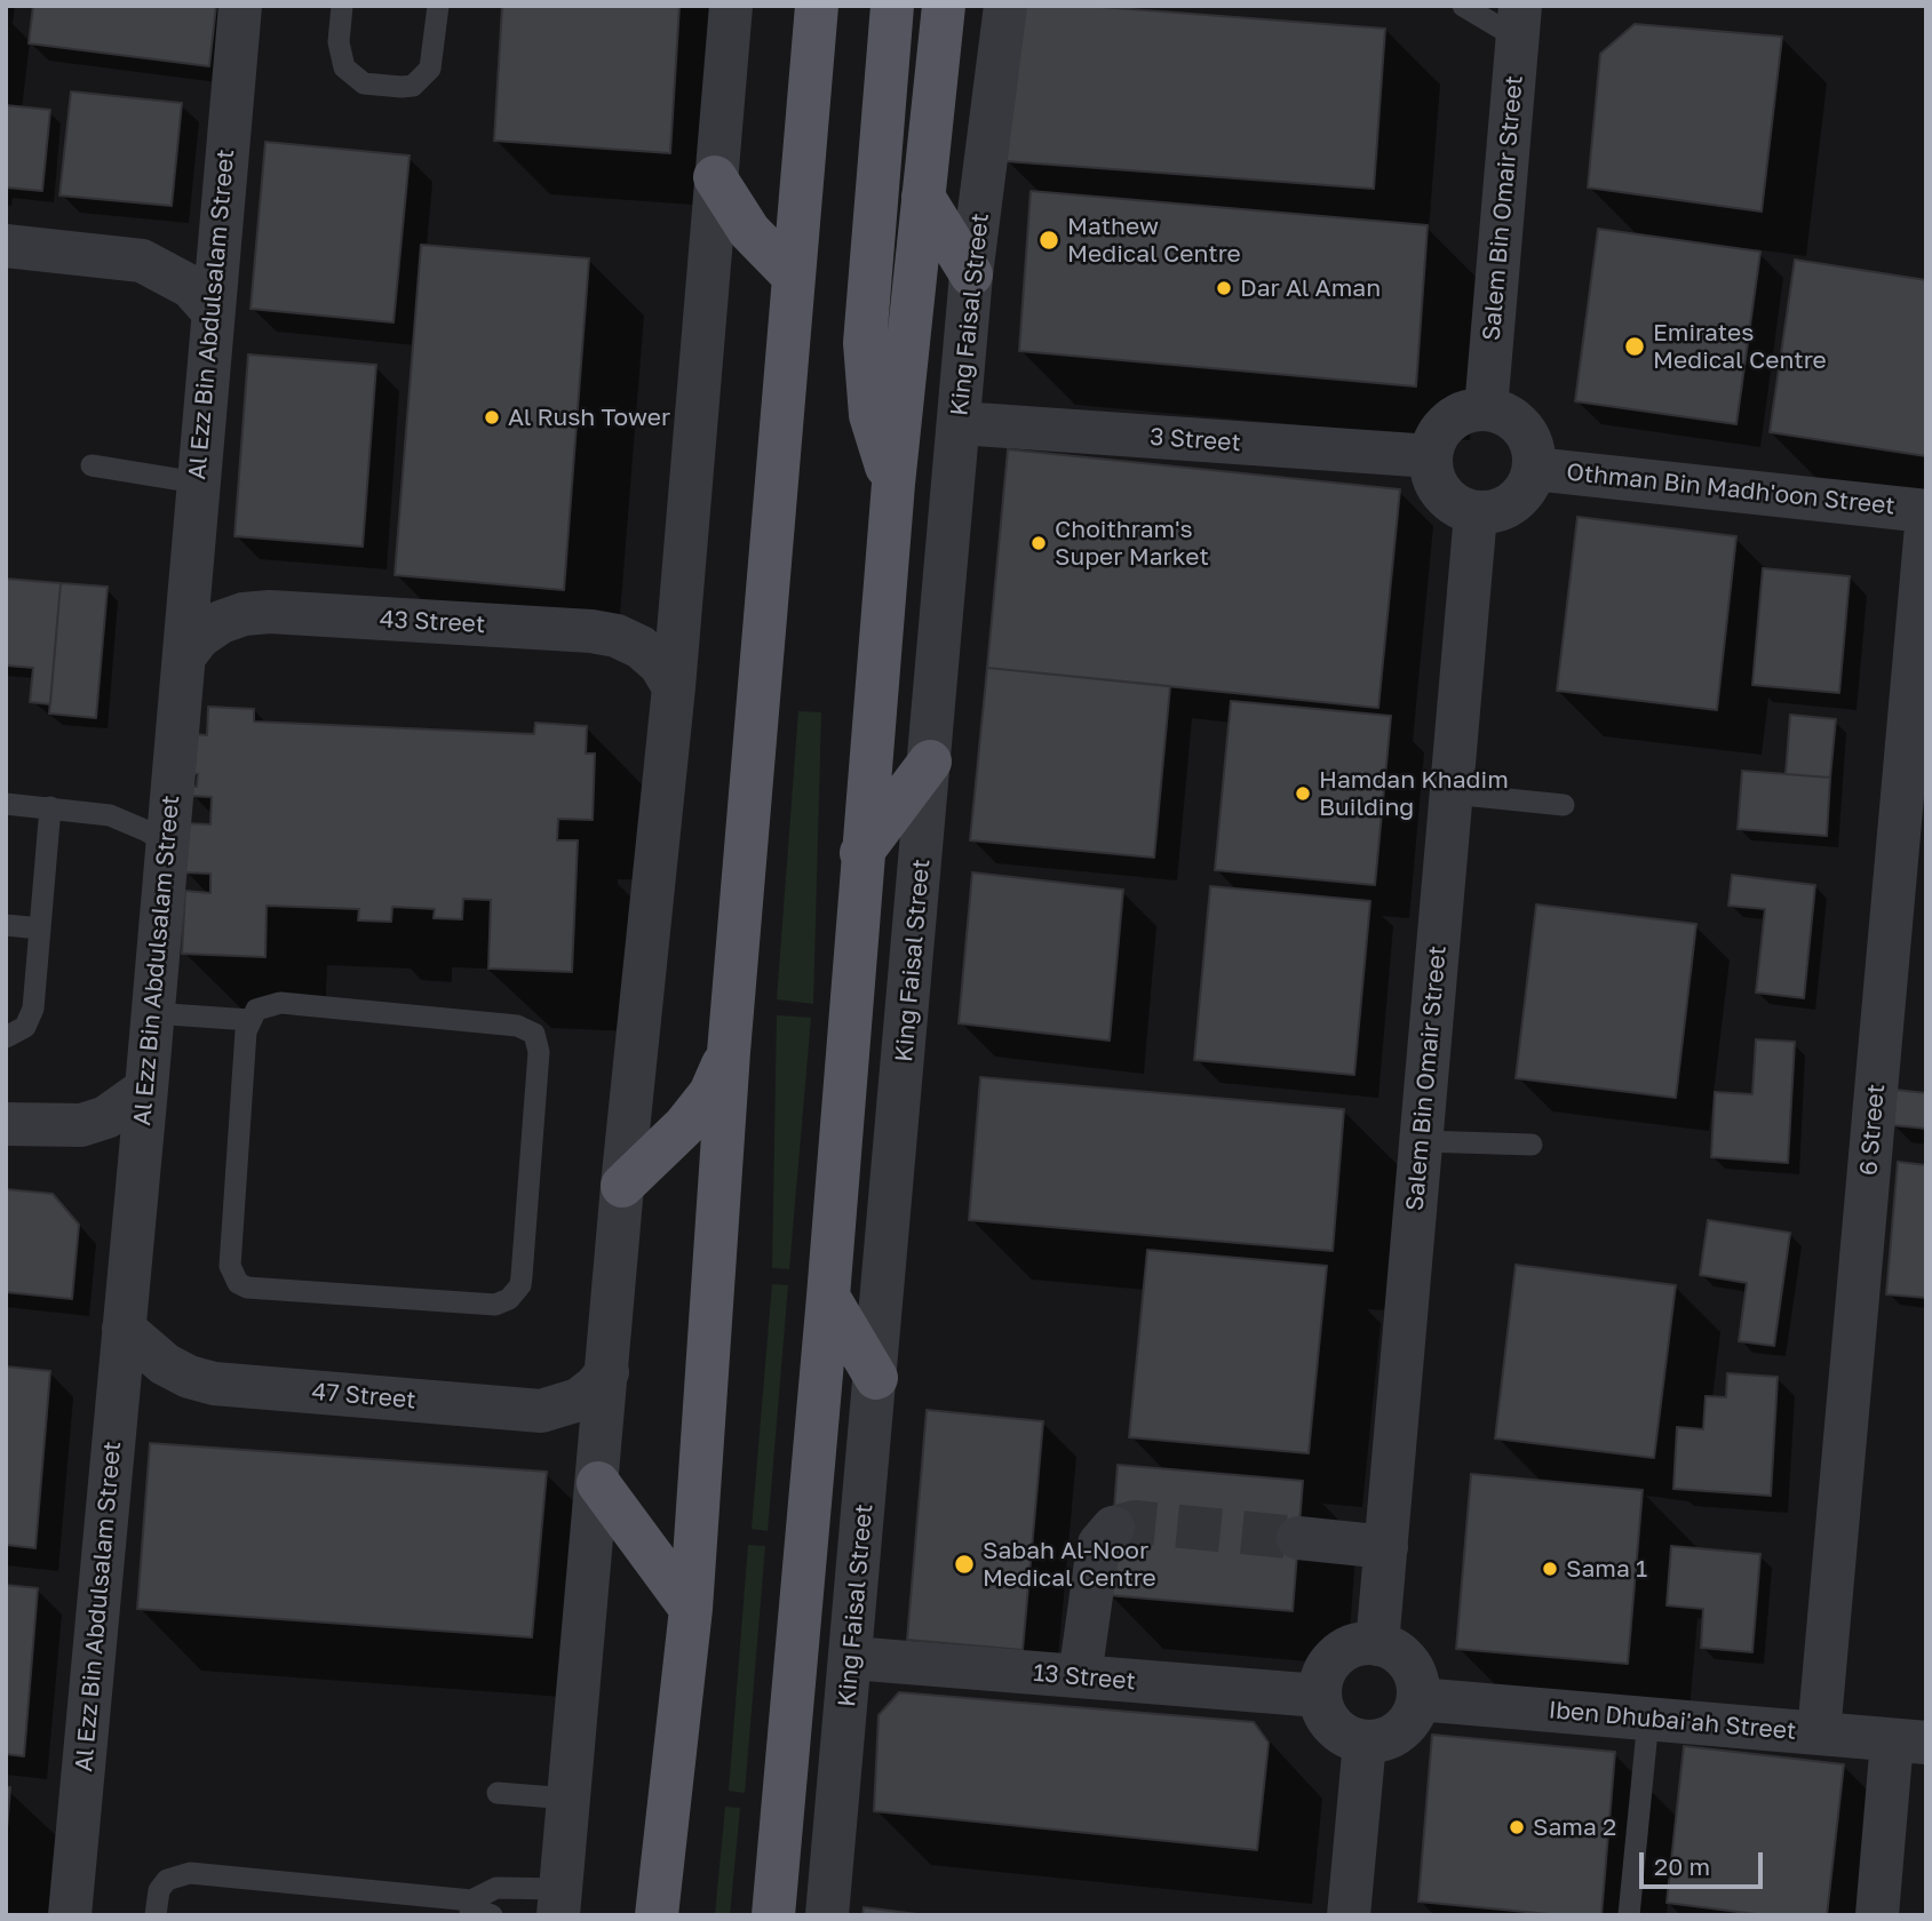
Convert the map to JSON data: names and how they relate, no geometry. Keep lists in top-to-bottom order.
{
  "streets": {
    "street": [
      "Salem Bin Omair Street",
      "Al Ezz Bin Abdulsalam Street",
      "King Faisal Street",
      "3 Street",
      "Othman Bin Madh'oon Street",
      "43 Street",
      "6 Street",
      "47 Street",
      "13 Street",
      "Iben Dhubai'ah Street"
    ]
  },
  "crossings": [
    ["Salem Bin Omair Street", "3 Street"],
    ["Salem Bin Omair Street", "Othman Bin Madh'oon Street"],
    ["Salem Bin Omair Street", "13 Street"],
    ["Salem Bin Omair Street", "Iben Dhubai'ah Street"],
    ["Al Ezz Bin Abdulsalam Street", "43 Street"],
    ["Al Ezz Bin Abdulsalam Street", "47 Street"],
    ["King Faisal Street", "3 Street"],
    ["King Faisal Street", "13 Street"],
    ["3 Street", "Othman Bin Madh'oon Street"],
    ["6 Street", "Iben Dhubai'ah Street"],
    ["13 Street", "Iben Dhubai'ah Street"]
  ],
  "places": [
    "Mathew Medical Centre",
    "Dar Al Aman",
    "Emirates Medical Centre",
    "Al Rush Tower",
    "Choithram's Super Market",
    "Hamdan Khadim Building",
    "Sabah Al-Noor Medical Centre",
    "Sama 1",
    "Sama 2"
  ],
  "scale_bar": "20 m"
}
